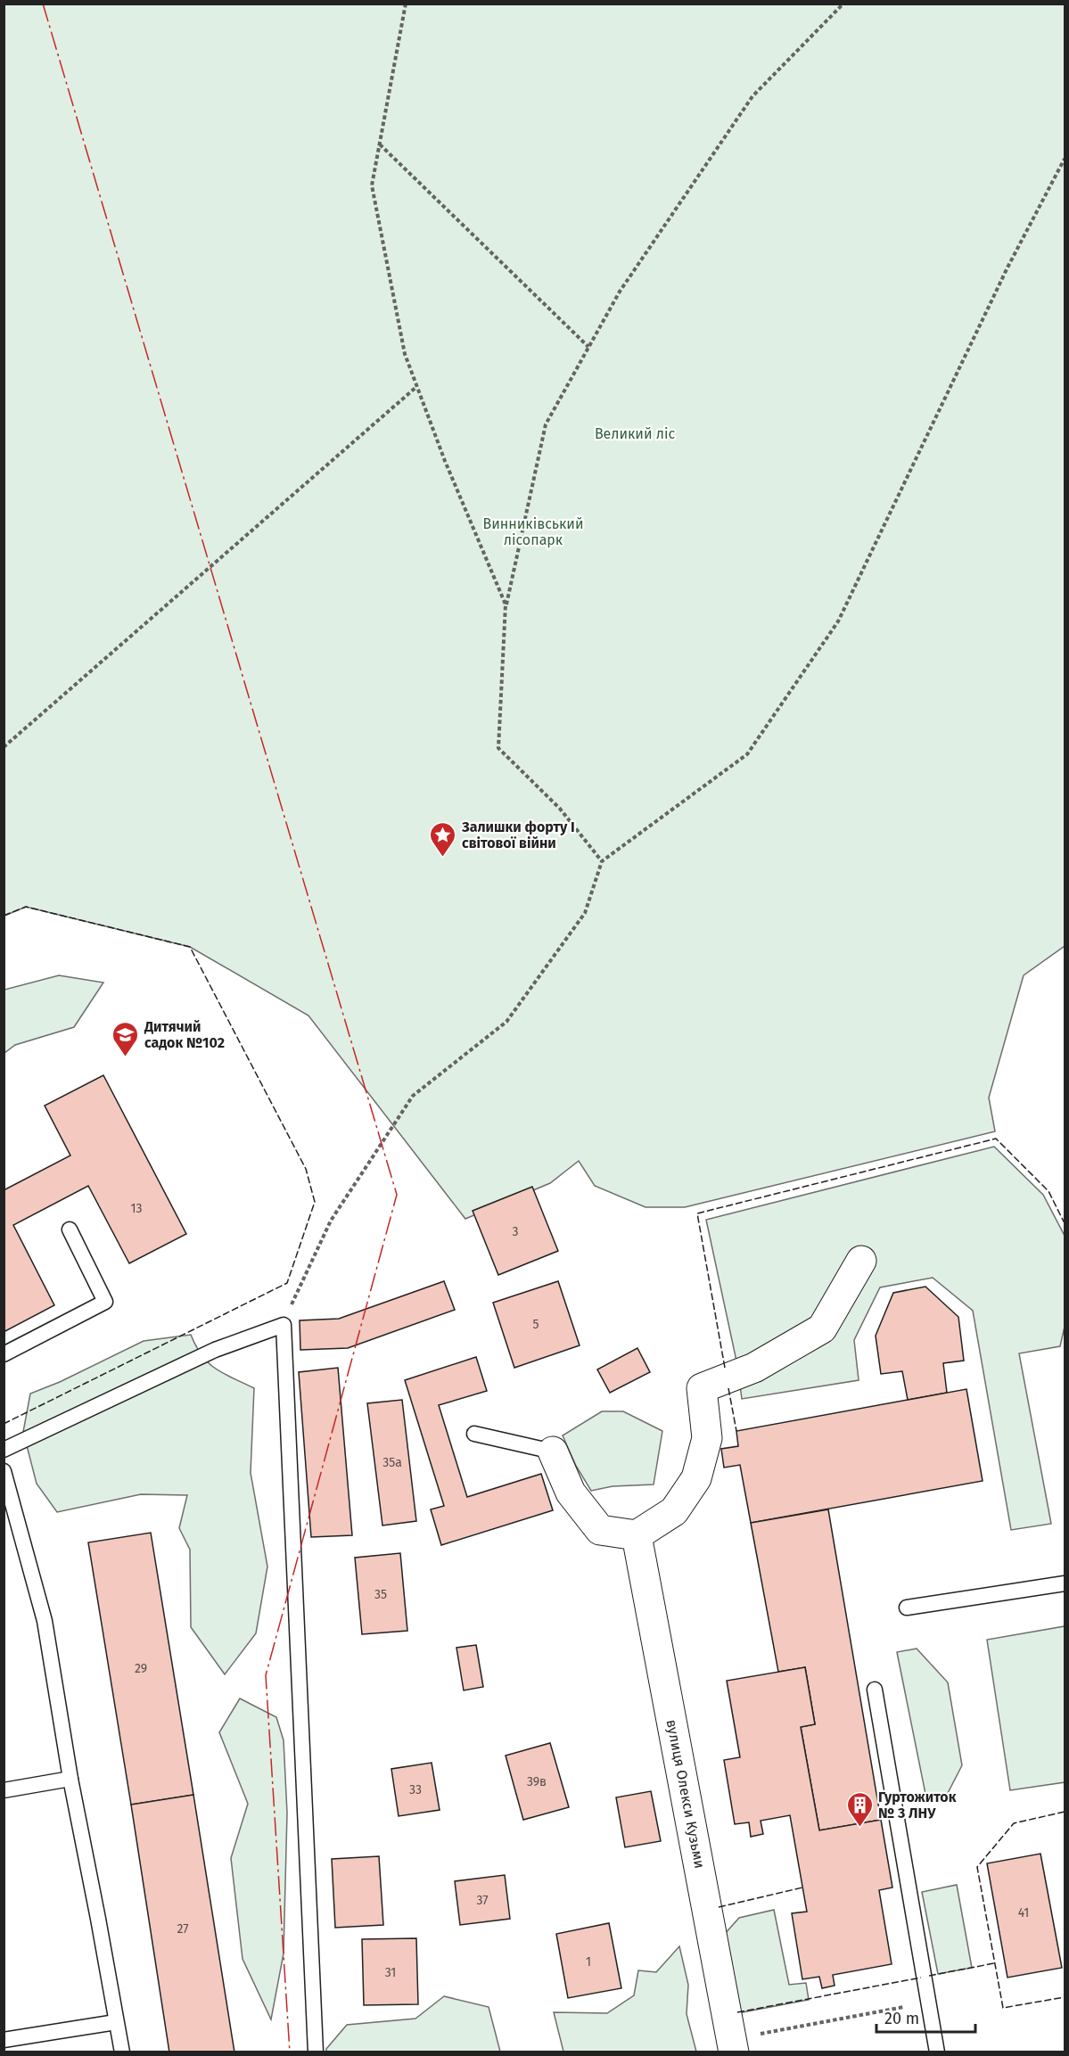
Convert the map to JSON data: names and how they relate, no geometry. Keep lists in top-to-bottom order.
{
  "streets": {
    "street": ["вулиця Олекси Кузьми"]
  },
  "parks": ["Великий ліс", "Винниківський лісопарк"],
  "places": {
    "place": ["Залишки форту І світової війни"],
    "school or university": ["Дитячий садок №102"],
    "building": ["Гуртожиток № 3 ЛНУ"]
  },
  "house_numbers": [
    "13",
    "3",
    "5",
    "35а",
    "35",
    "29",
    "39в",
    "33",
    "37",
    "41",
    "27",
    "1",
    "31"
  ],
  "scale_bar": "20 m"
}
